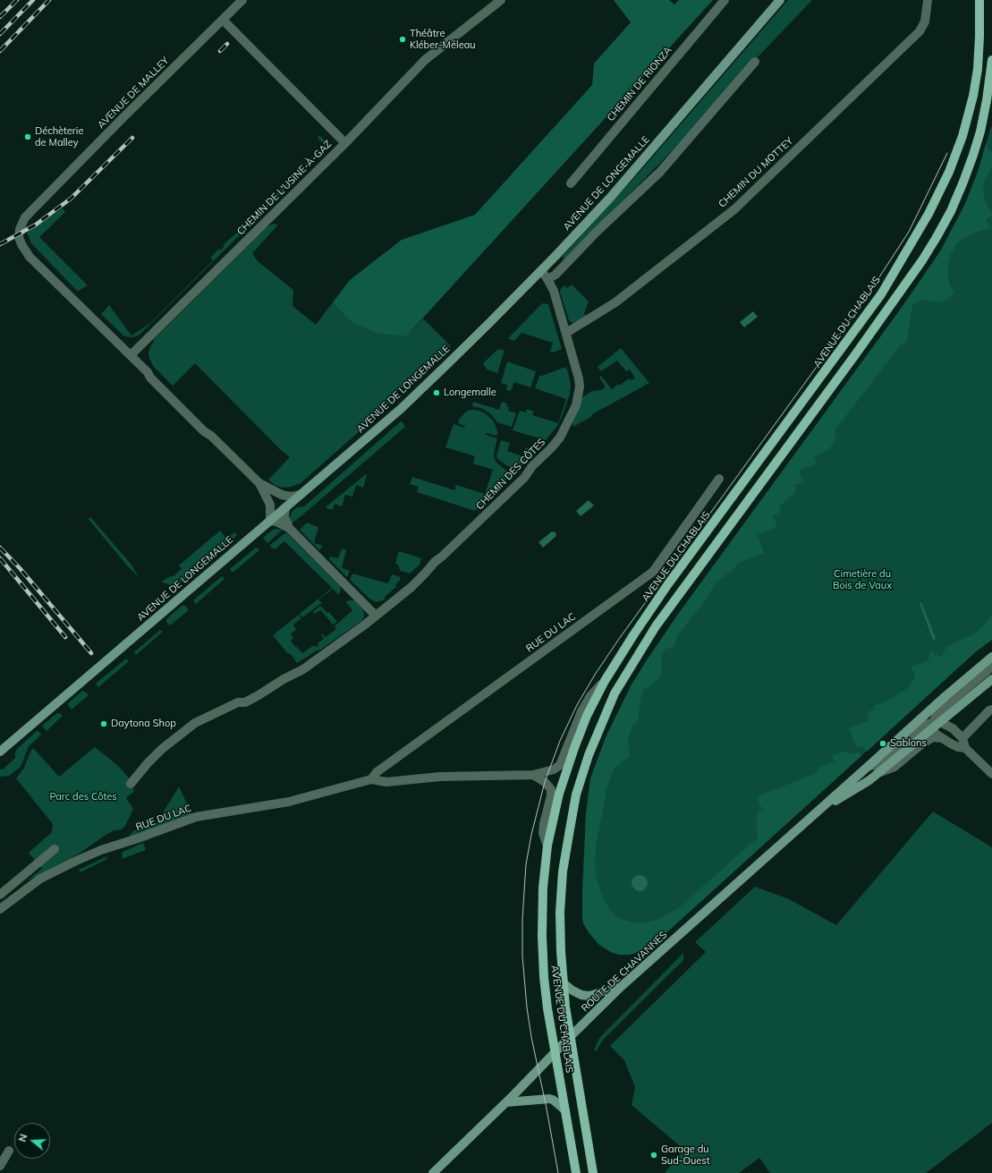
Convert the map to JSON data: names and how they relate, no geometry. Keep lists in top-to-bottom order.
{
  "streets": {
    "main road": ["AVENUE DE LONGEMALLE", "AVENUE DU CHABLAIS", "ROUTE DE CHAVANNES"],
    "street": [
      "CHEMIN DE RIONZA",
      "AVENUE DE MALLEY",
      "CHEMIN DU MOTTEY",
      "CHEMIN DE L'USINE-À-GAZ",
      "CHEMIN DES CÔTES",
      "RUE DU LAC"
    ]
  },
  "crossings": [
    ["AVENUE DE MALLEY", "CHEMIN DE L'USINE-À-GAZ"],
    ["CHEMIN DU MOTTEY", "CHEMIN DES CÔTES"],
    ["AVENUE DE LONGEMALLE", "CHEMIN DES CÔTES"],
    ["AVENUE DU CHABLAIS", "RUE DU LAC"],
    ["AVENUE DU CHABLAIS", "ROUTE DE CHAVANNES"]
  ],
  "parks": ["Cimetière du Bois de Vaux", "Parc des Côtes"],
  "places": [
    "Théâtre Kléber-Méleau",
    "Déchèterie de Malley",
    "Longemalle",
    "Daytona Shop",
    "Sablons",
    "Garage du Sud-Ouest"
  ],
  "north": "left"
}
